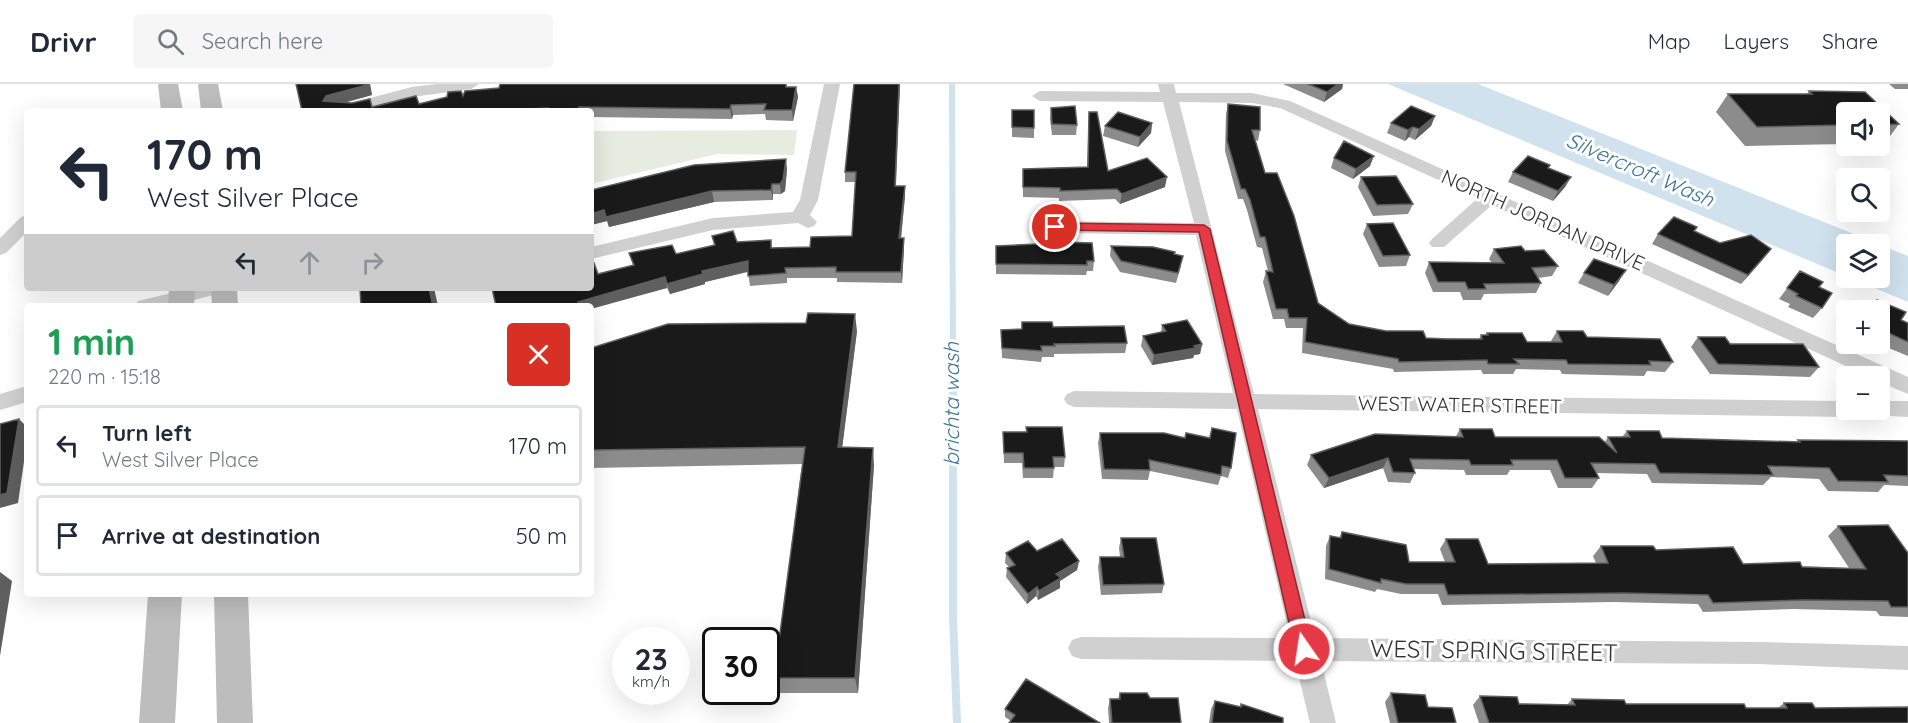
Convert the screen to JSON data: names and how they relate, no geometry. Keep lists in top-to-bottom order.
{
  "streets": {
    "street": ["NORTH JORDAN DRIVE", "WEST WATER STREET", "WEST SPRING STREET"]
  },
  "water": ["Silvercroft Wash", "brichta wash"],
  "page": {
    "header": "Drivr",
    "search": "Search here",
    "nav": ["Map", "Layers", "Share"],
    "map_buttons": ["+", "−"],
    "turn": ["170 m", "West Silver Place"],
    "heading": ["1 min", "220 m · 15:18"],
    "list": [
      {
        "name": "Turn left",
        "note": "West Silver Place",
        "value": "170 m"
      },
      {
        "name": "Arrive at destination",
        "value": "50 m"
      }
    ],
    "speed": "23 km/h",
    "limit": "30"
  }
}
